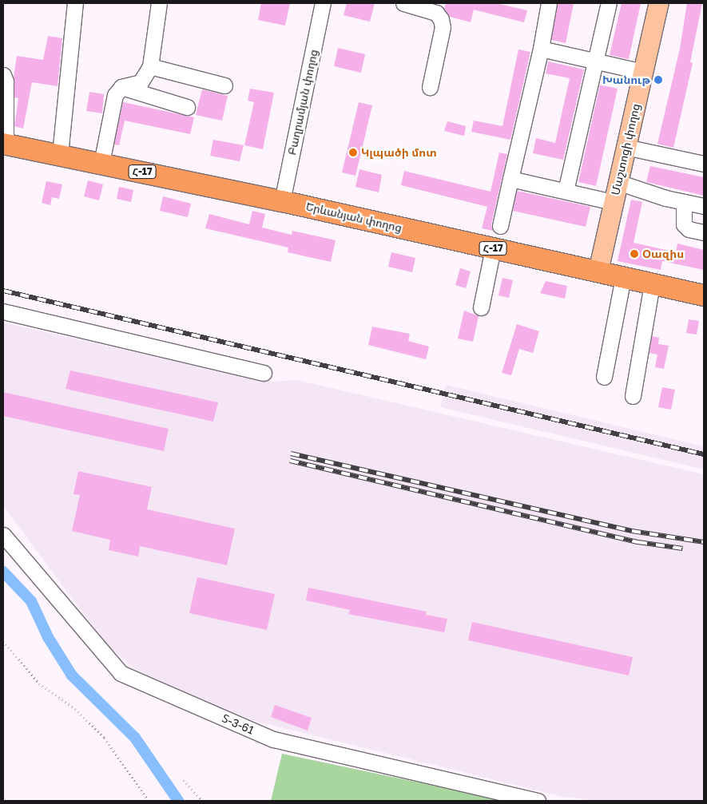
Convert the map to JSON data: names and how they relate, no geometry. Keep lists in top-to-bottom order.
{
  "streets": {
    "highway": ["Հ-17", "Երևանյան փողոց"],
    "main road": ["Մաշտոցի փողոց"],
    "street": ["Բաղրամյան փողոց", "Տ-3-61"]
  },
  "crossings": [
    ["Բաղրամյան փողոց", "Երևանյան փողոց"],
    ["Մաշտոցի փողոց", "Երևանյան փողոց"]
  ],
  "places": ["Խանութ", "Կլպածի մոտ", "Օազիս"]
}
